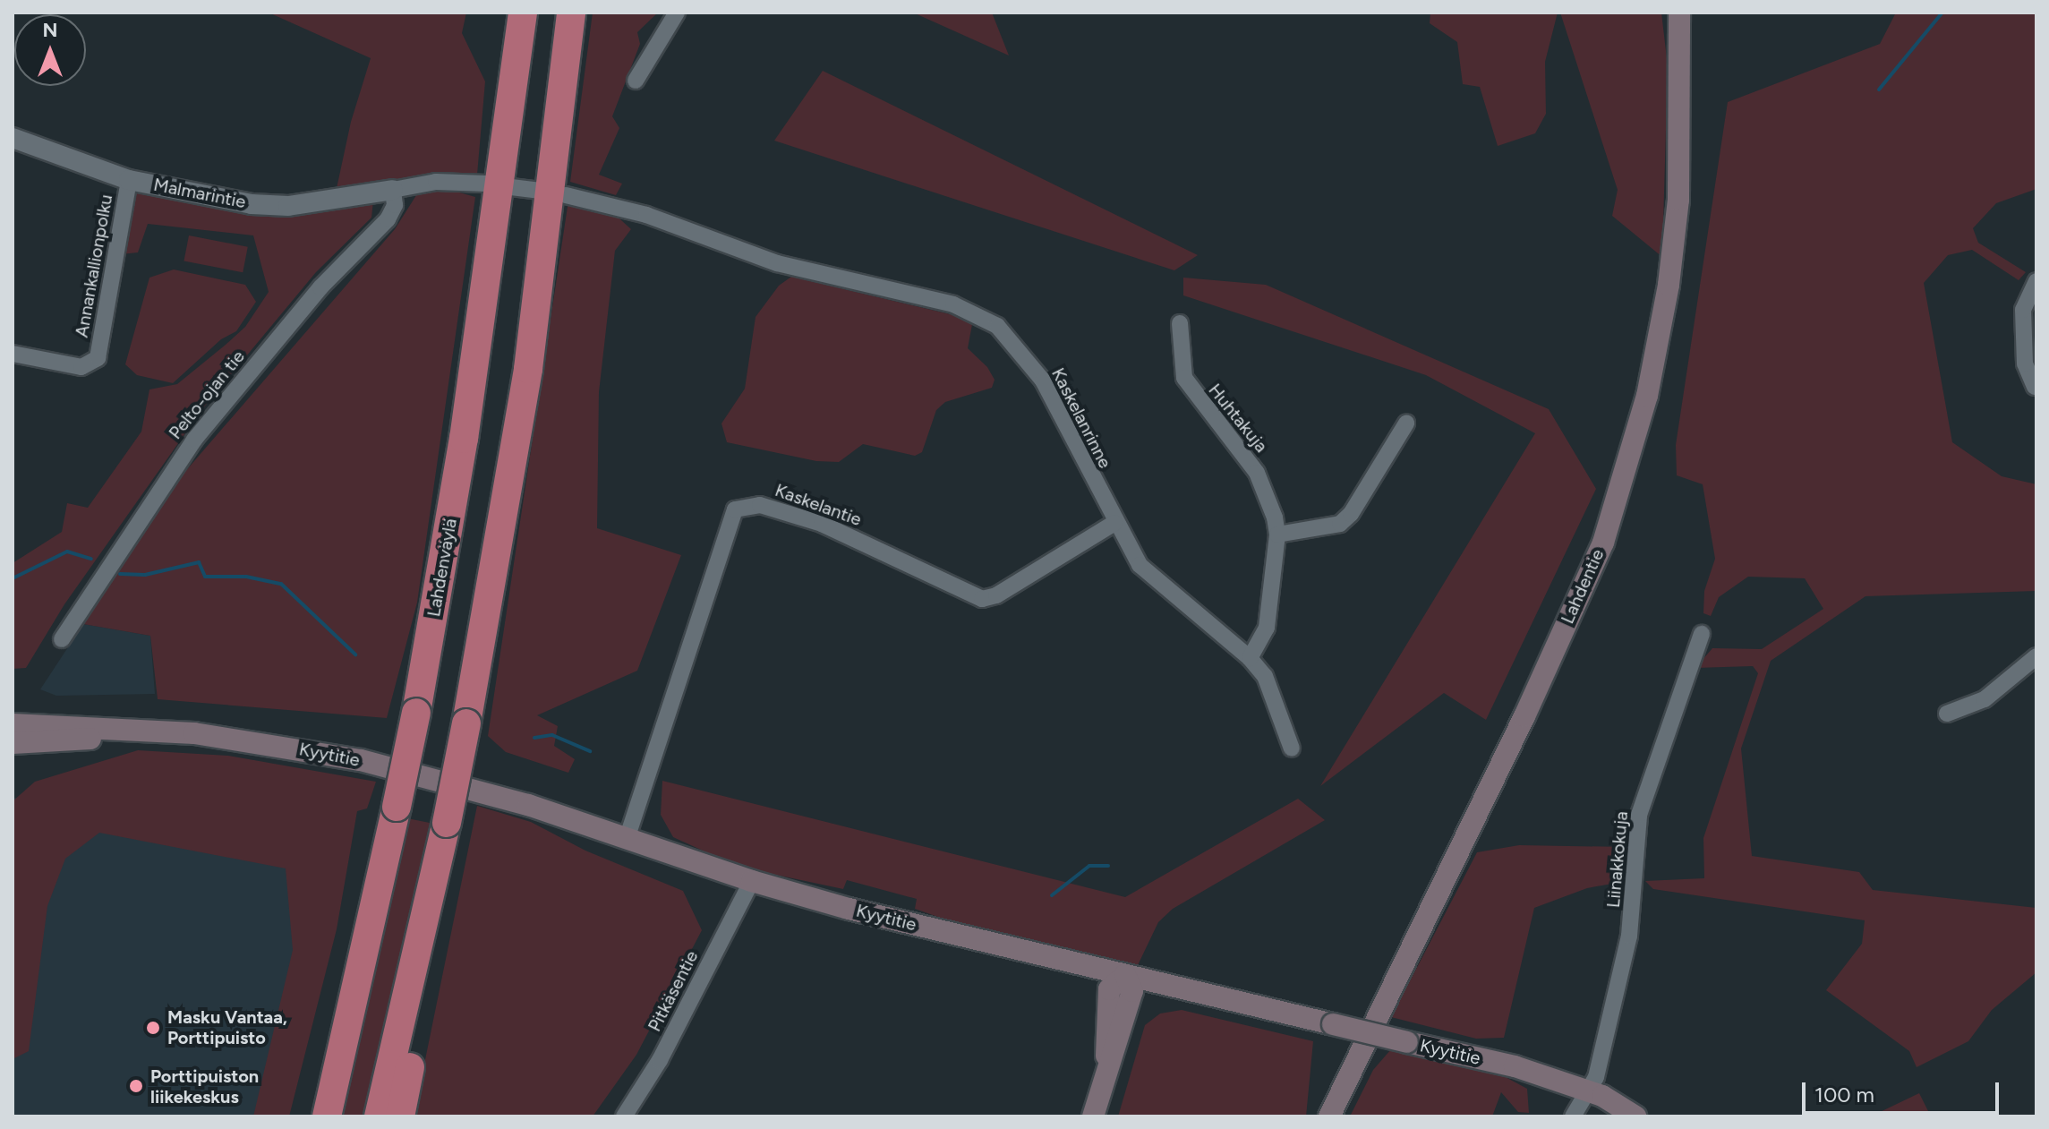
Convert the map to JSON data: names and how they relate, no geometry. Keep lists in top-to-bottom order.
{
  "streets": {
    "highway": ["Lahdenväylä"],
    "main road": ["Lahdentie", "Kyytitie"],
    "street": [
      "Malmarintie",
      "Annankallionpolku",
      "Pelto-ojan tie",
      "Kaskelanrinne",
      "Huhtakuja",
      "Kaskelantie",
      "Liinakkokuja",
      "Pitkäsentie"
    ]
  },
  "crossings": [
    ["Malmarintie", "Annankallionpolku"],
    ["Malmarintie", "Pelto-ojan tie"],
    ["Kaskelanrinne", "Huhtakuja"],
    ["Kaskelanrinne", "Kaskelantie"],
    ["Kaskelantie", "Kyytitie"],
    ["Kyytitie", "Liinakkokuja"],
    ["Kyytitie", "Pitkäsentie"]
  ],
  "places": ["Masku Vantaa, Porttipuisto", "Porttipuiston liikekeskus"],
  "scale_bar": "100 m",
  "north": "top"
}
